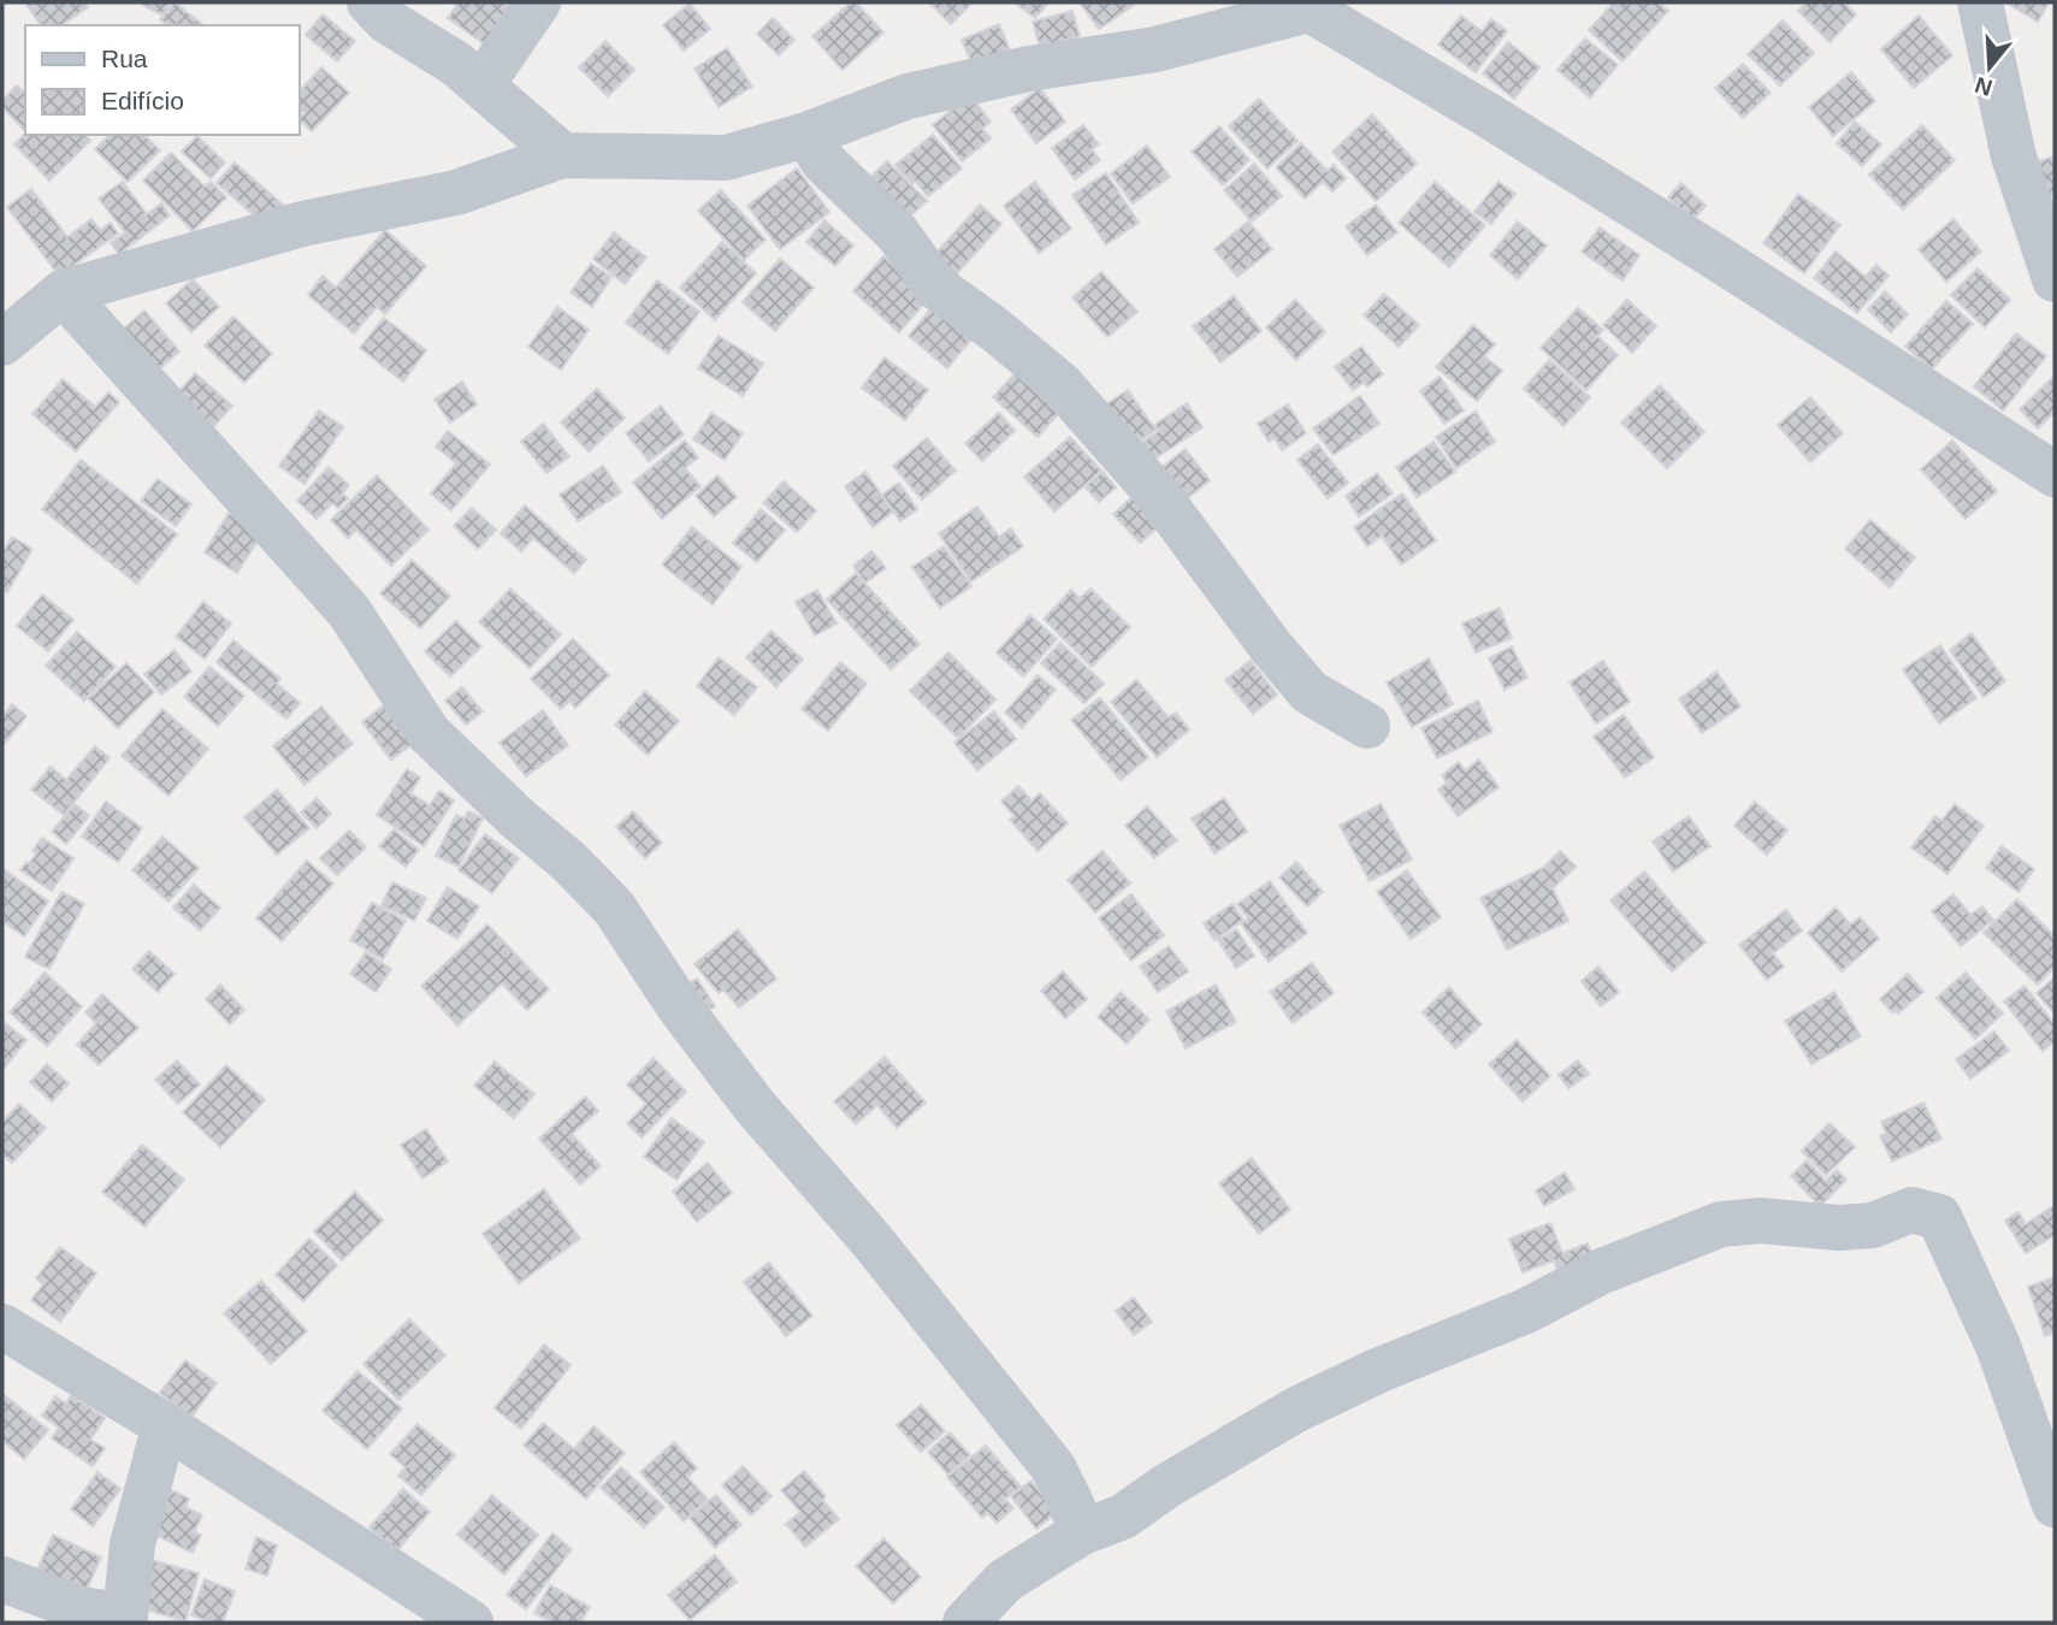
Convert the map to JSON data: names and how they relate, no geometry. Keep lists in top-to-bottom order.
{
  "legend": ["Rua", "Edifício"],
  "north": "bottom"
}
